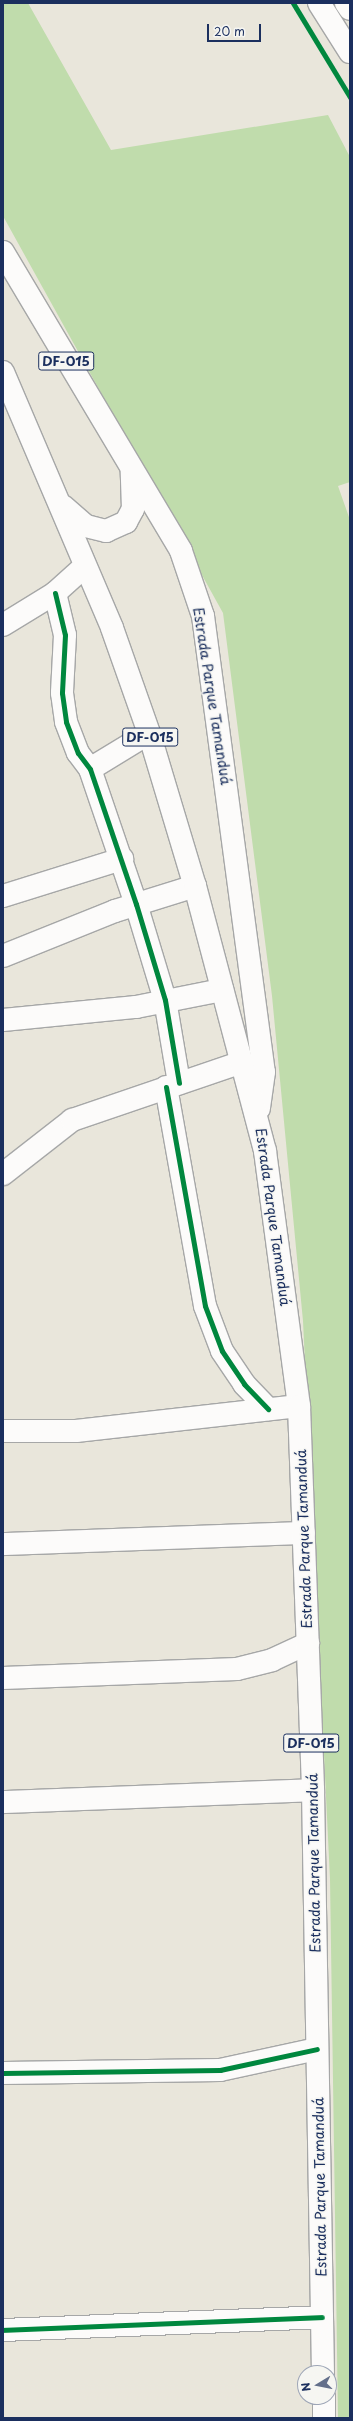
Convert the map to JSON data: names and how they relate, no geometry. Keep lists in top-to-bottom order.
{
  "streets": {
    "street": ["DF-015", "Estrada Parque Tamanduá"]
  },
  "scale_bar": "20 m",
  "north": "left"
}
